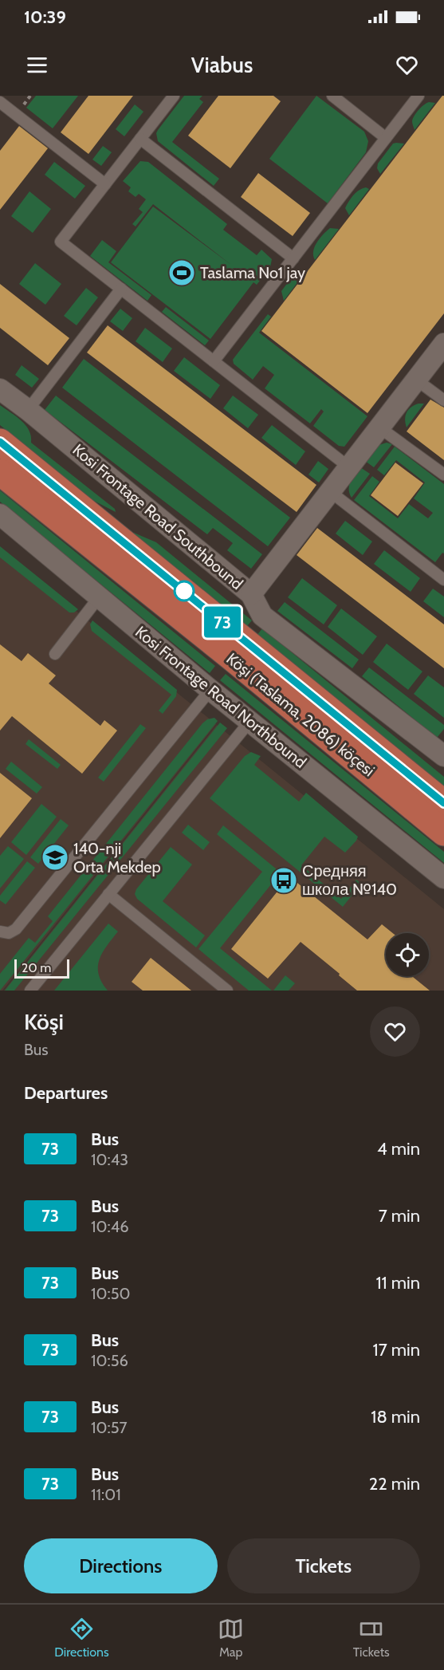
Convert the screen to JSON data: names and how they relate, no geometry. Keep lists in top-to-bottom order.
{
  "streets": {
    "main road": ["Köşi (Taslama, 2086) köçesi"],
    "street": ["Kosi Frontage Road Southbound", "Kosi Frontage Road Northbound"]
  },
  "places": {
    "sports": ["Taslama No1 jay"],
    "school or university": ["140-nji Orta Mekdep"],
    "bus stop": ["Средняя школа №140"]
  },
  "lines": ["bus line 73"],
  "scale_bar": "20 m",
  "page": {
    "status": "10:39",
    "header": "Viabus",
    "on_map": "73",
    "scale": "20 m",
    "heading": [
      ["Köşi", "Bus"],
      "Departures"
    ],
    "list": [
      {
        "mark": "73",
        "name": "Bus",
        "note": "10:43",
        "value": "4 min"
      },
      {
        "mark": "73",
        "name": "Bus",
        "note": "10:46",
        "value": "7 min"
      },
      {
        "mark": "73",
        "name": "Bus",
        "note": "10:50",
        "value": "11 min"
      },
      {
        "mark": "73",
        "name": "Bus",
        "note": "10:56",
        "value": "17 min"
      },
      {
        "mark": "73",
        "name": "Bus",
        "note": "10:57",
        "value": "18 min"
      },
      {
        "mark": "73",
        "name": "Bus",
        "note": "11:01",
        "value": "22 min"
      }
    ],
    "buttons": ["Directions", "Tickets"],
    "tabs": ["Directions", "Map", "Tickets"]
  }
}
